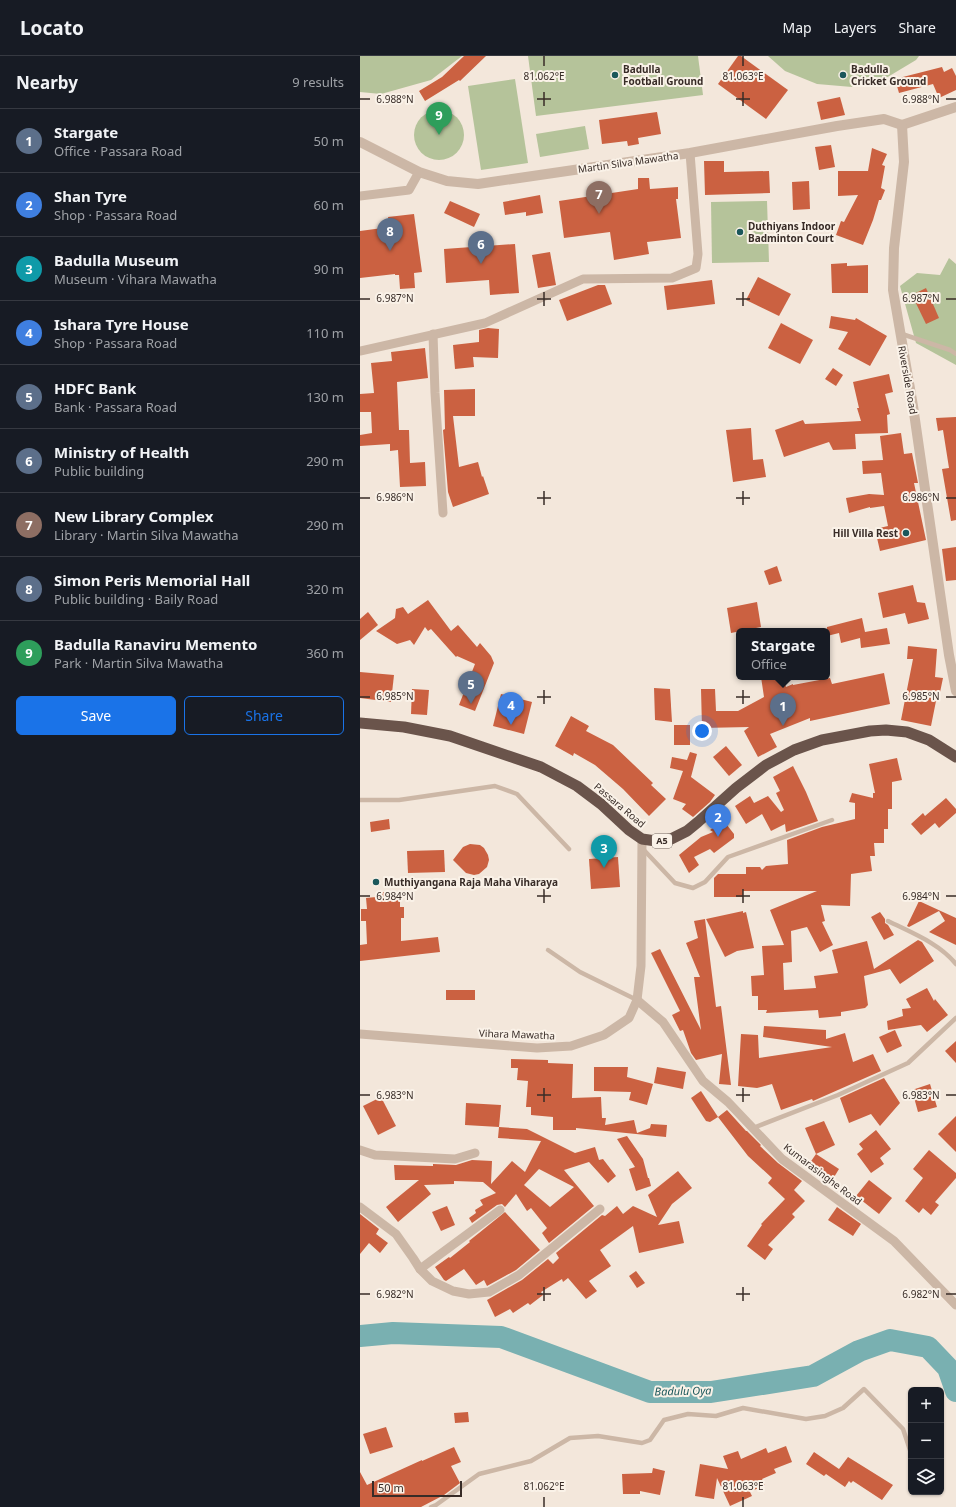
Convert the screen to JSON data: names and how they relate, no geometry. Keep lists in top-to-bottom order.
{
  "streets": {
    "highway": ["Passara Road", "A5"],
    "street": [
      "Martin Silva Mawatha",
      "Riverside Road",
      "Vihara Mawatha",
      "Kumarasinghe Road"
    ]
  },
  "crossings": [
    ["Martin Silva Mawatha", "Riverside Road"],
    ["Passara Road", "Vihara Mawatha"],
    ["Vihara Mawatha", "Kumarasinghe Road"]
  ],
  "water": ["Badulu Oya"],
  "places": [
    "Badulla Football Ground",
    "Badulla Cricket Ground",
    "Duthiyans Indoor Badminton Court",
    "Hill Villa Rest",
    "Muthiyangana Raja Maha Viharaya"
  ],
  "scale_bar": "50 m",
  "page": {
    "header": "Locato",
    "nav": ["Map", "Layers", "Share"],
    "heading": ["Nearby", "9 results"],
    "pins": [
      "9",
      "7",
      "8",
      "6",
      "5",
      "4",
      "1",
      "2",
      "3"
    ],
    "list": [
      {
        "mark": "1",
        "name": "Stargate",
        "note": "Office · Passara Road",
        "value": "50 m"
      },
      {
        "mark": "2",
        "name": "Shan Tyre",
        "note": "Shop · Passara Road",
        "value": "60 m"
      },
      {
        "mark": "3",
        "name": "Badulla Museum",
        "note": "Museum · Vihara Mawatha",
        "value": "90 m"
      },
      {
        "mark": "4",
        "name": "Ishara Tyre House",
        "note": "Shop · Passara Road",
        "value": "110 m"
      },
      {
        "mark": "5",
        "name": "HDFC Bank",
        "note": "Bank · Passara Road",
        "value": "130 m"
      },
      {
        "mark": "6",
        "name": "Ministry of Health",
        "note": "Public building",
        "value": "290 m"
      },
      {
        "mark": "7",
        "name": "New Library Complex",
        "note": "Library · Martin Silva Mawatha",
        "value": "290 m"
      },
      {
        "mark": "8",
        "name": "Simon Peris Memorial Hall",
        "note": "Public building · Baily Road",
        "value": "320 m"
      },
      {
        "mark": "9",
        "name": "Badulla Ranaviru Memento",
        "note": "Park · Martin Silva Mawatha",
        "value": "360 m"
      }
    ],
    "popup": ["Stargate", "Office"],
    "buttons": ["Save", "Share"],
    "map_buttons": ["+", "−"],
    "scale": "50 m"
  },
  "coordinates": [
    "81.062°E",
    "81.063°E",
    "6.988°N",
    "6.987°N",
    "6.986°N",
    "6.985°N",
    "6.984°N",
    "6.983°N",
    "6.982°N"
  ]
}
